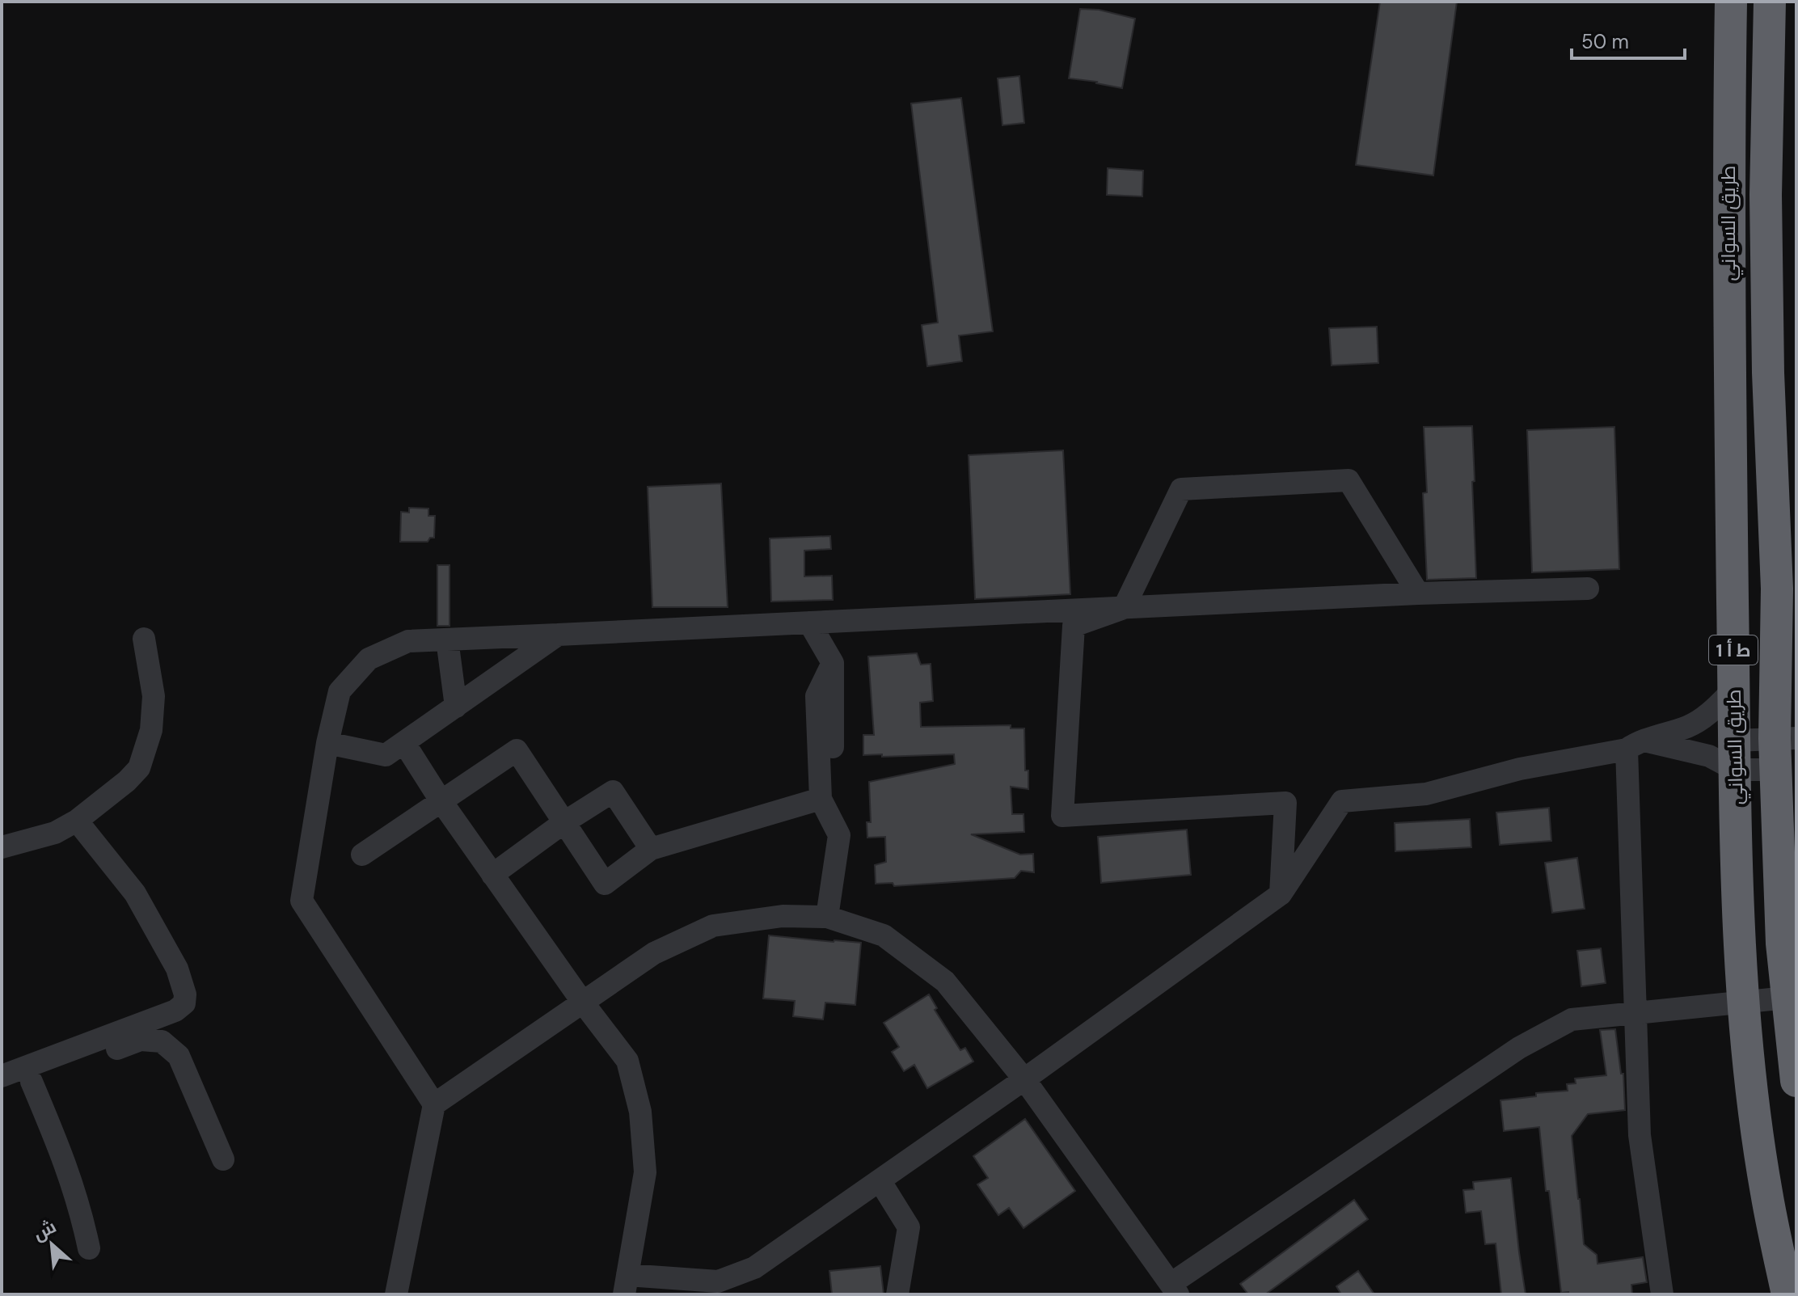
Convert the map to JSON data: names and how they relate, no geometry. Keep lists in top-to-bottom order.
{
  "streets": {
    "highway": ["طريق السواني", "ط أ 1"]
  },
  "scale_bar": "50 m",
  "north": "top left"
}
